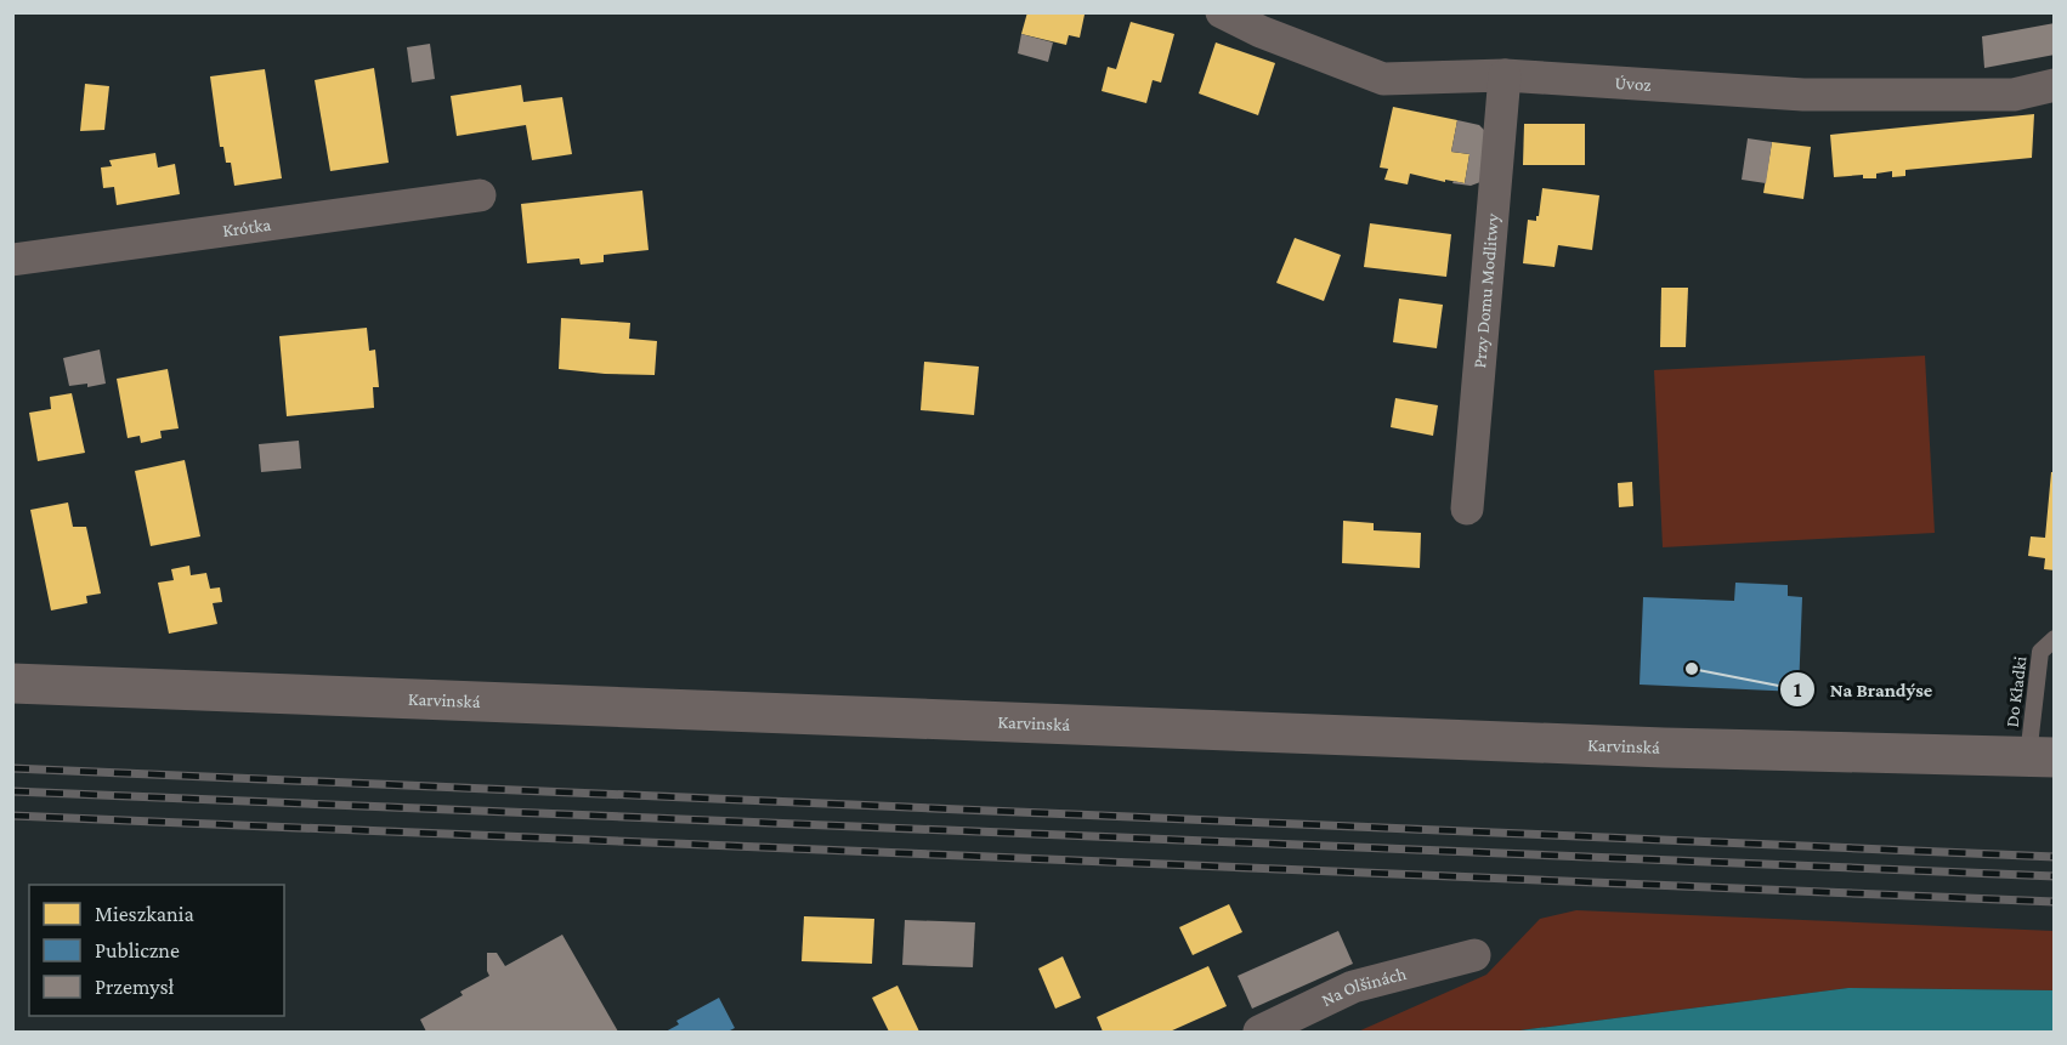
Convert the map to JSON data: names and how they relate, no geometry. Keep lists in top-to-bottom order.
{
  "streets": {
    "main road": ["Karvinská"],
    "street": [
      "Úvoz",
      "Krótka",
      "Przy Domu Modlitwy",
      "Na Olšinách"
    ],
    "lane": ["Do Kładki"]
  },
  "crossings": [
    ["Úvoz", "Przy Domu Modlitwy"],
    ["Do Kładki", "Karvinská"]
  ],
  "places": ["Na Brandýse"],
  "legend": ["Mieszkania", "Publiczne", "Przemysł"]
}
